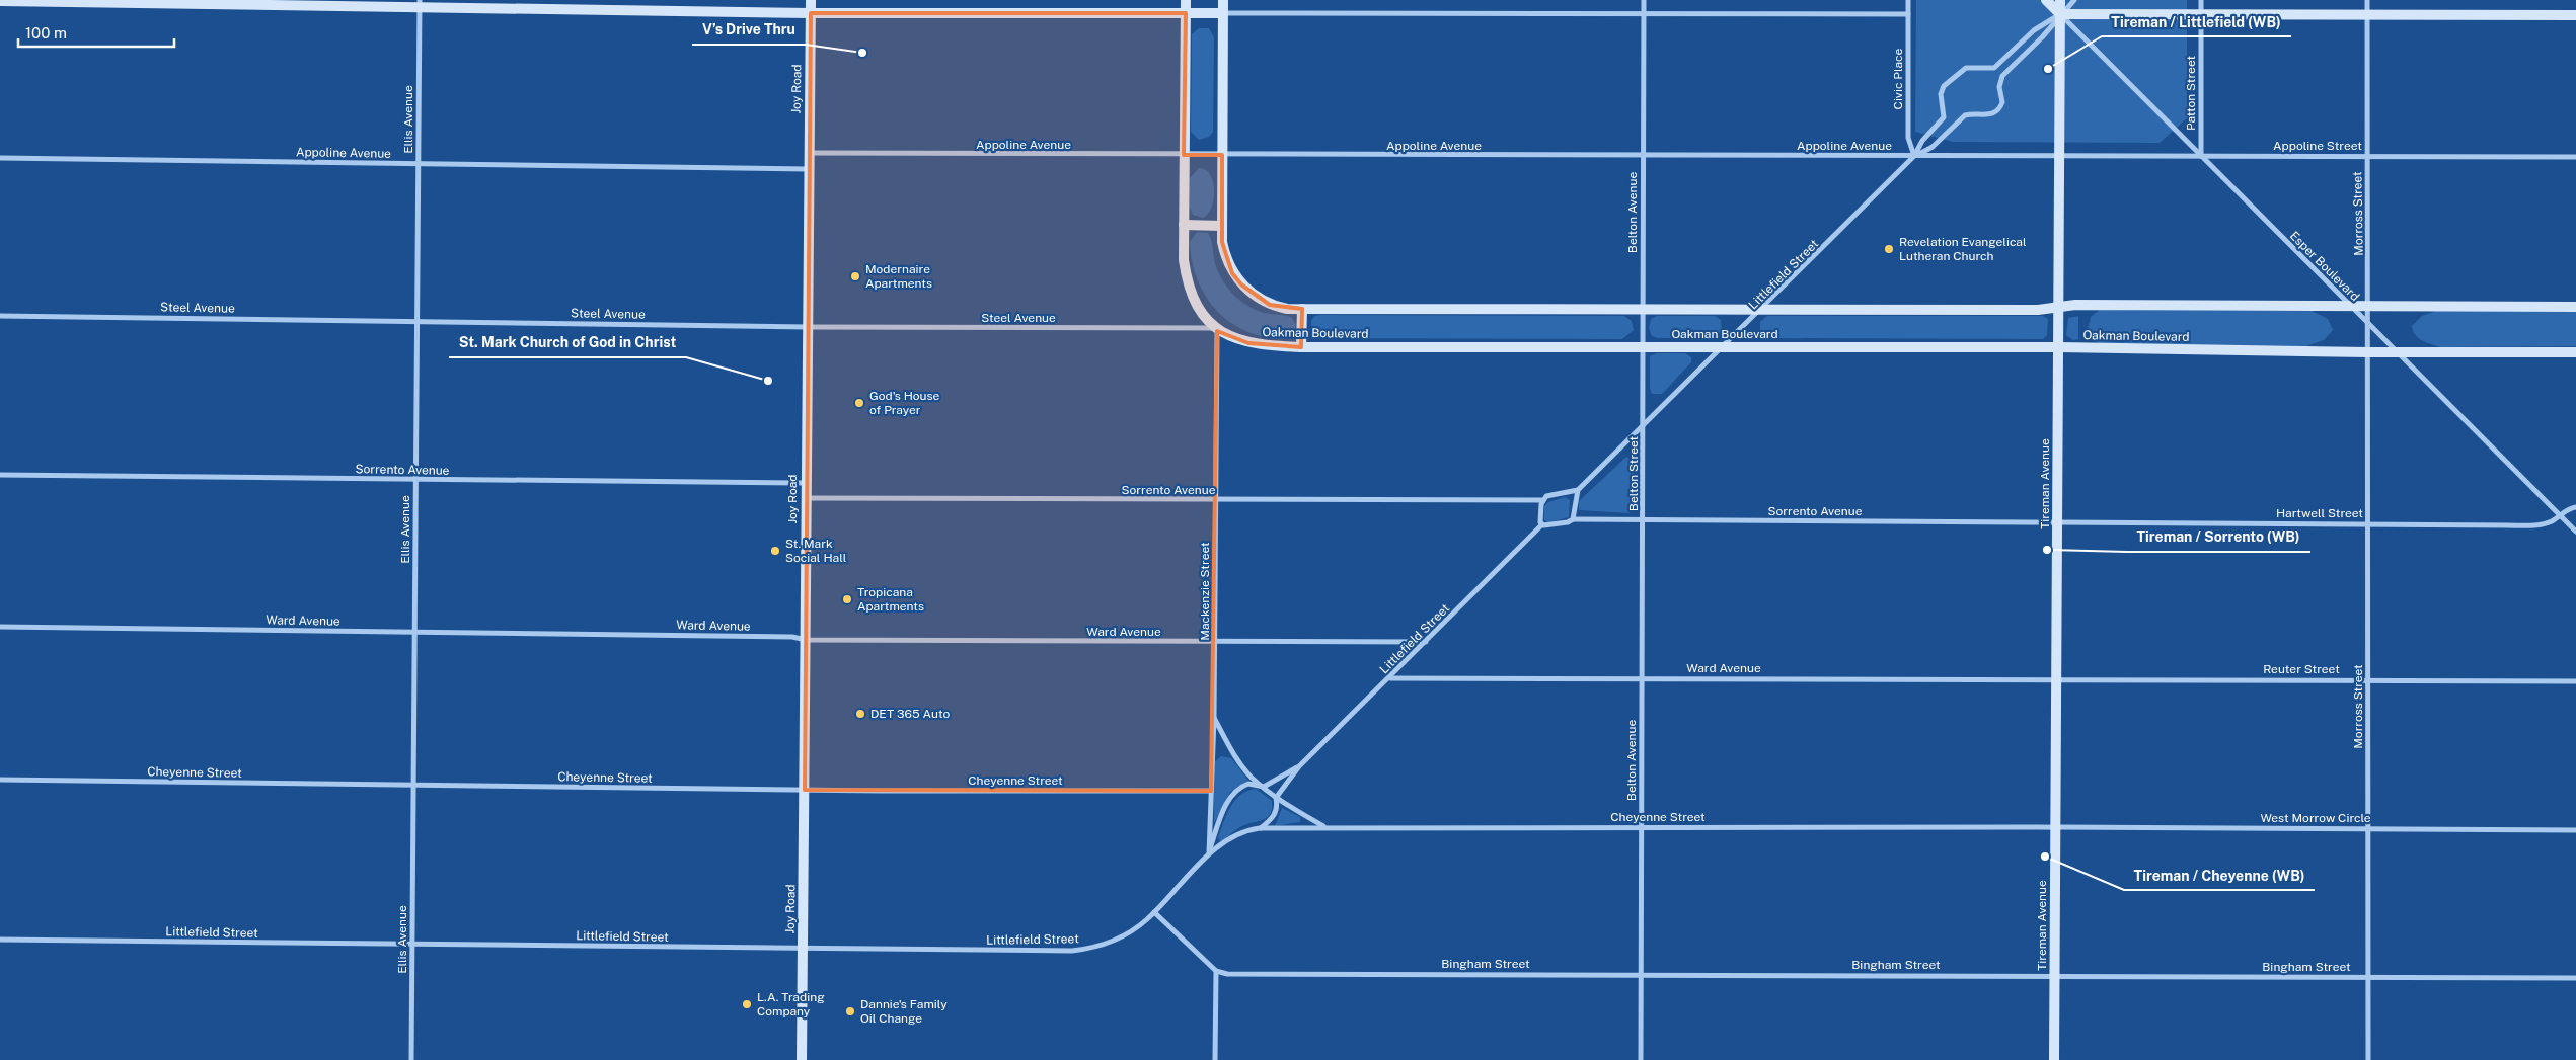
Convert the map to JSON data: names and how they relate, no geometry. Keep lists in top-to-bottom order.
{
  "streets": {
    "street": [
      "Civic Place",
      "Joy Road",
      "Patton Street",
      "Ellis Avenue",
      "Appoline Avenue",
      "Appoline Street",
      "Belton Avenue",
      "Morross Street",
      "Esper Boulevard",
      "Littlefield Street",
      "Steel Avenue",
      "Oakman Boulevard",
      "Sorrento Avenue",
      "Belton Street",
      "Tireman Avenue",
      "Hartwell Street",
      "Mackenzie Street",
      "Ward Avenue",
      "Reuter Street",
      "Cheyenne Street",
      "West Morrow Circle",
      "Bingham Street"
    ]
  },
  "crossings": [
    ["Civic Place", "Appoline Avenue"],
    ["Civic Place", "Littlefield Street"],
    ["Joy Road", "Appoline Avenue"],
    ["Joy Road", "Littlefield Street"],
    ["Joy Road", "Steel Avenue"],
    ["Joy Road", "Sorrento Avenue"],
    ["Joy Road", "Ward Avenue"],
    ["Joy Road", "Cheyenne Street"],
    ["Patton Street", "Appoline Street"],
    ["Patton Street", "Esper Boulevard"],
    ["Ellis Avenue", "Appoline Avenue"],
    ["Ellis Avenue", "Littlefield Street"],
    ["Ellis Avenue", "Steel Avenue"],
    ["Ellis Avenue", "Sorrento Avenue"],
    ["Ellis Avenue", "Ward Avenue"],
    ["Ellis Avenue", "Cheyenne Street"],
    ["Appoline Avenue", "Appoline Street"],
    ["Appoline Avenue", "Belton Avenue"],
    ["Appoline Avenue", "Littlefield Street"],
    ["Appoline Avenue", "Oakman Boulevard"],
    ["Appoline Avenue", "Tireman Avenue"],
    ["Appoline Street", "Morross Street"],
    ["Appoline Street", "Esper Boulevard"],
    ["Appoline Street", "Tireman Avenue"],
    ["Belton Avenue", "Littlefield Street"],
    ["Belton Avenue", "Oakman Boulevard"],
    ["Belton Avenue", "Sorrento Avenue"],
    ["Belton Avenue", "Belton Street"],
    ["Belton Avenue", "Ward Avenue"],
    ["Belton Avenue", "Cheyenne Street"],
    ["Belton Avenue", "Bingham Street"],
    ["Morross Street", "Esper Boulevard"],
    ["Morross Street", "Oakman Boulevard"],
    ["Morross Street", "Hartwell Street"],
    ["Morross Street", "Reuter Street"],
    ["Morross Street", "West Morrow Circle"],
    ["Morross Street", "Bingham Street"],
    ["Esper Boulevard", "Littlefield Street"],
    ["Esper Boulevard", "Oakman Boulevard"],
    ["Esper Boulevard", "Tireman Avenue"],
    ["Esper Boulevard", "Hartwell Street"],
    ["Littlefield Street", "Oakman Boulevard"],
    ["Littlefield Street", "Sorrento Avenue"],
    ["Littlefield Street", "Belton Street"],
    ["Littlefield Street", "Tireman Avenue"],
    ["Littlefield Street", "Mackenzie Street"],
    ["Littlefield Street", "Ward Avenue"],
    ["Littlefield Street", "Cheyenne Street"],
    ["Steel Avenue", "Oakman Boulevard"],
    ["Steel Avenue", "Mackenzie Street"],
    ["Oakman Boulevard", "Tireman Avenue"],
    ["Oakman Boulevard", "Mackenzie Street"],
    ["Sorrento Avenue", "Belton Street"],
    ["Sorrento Avenue", "Tireman Avenue"],
    ["Sorrento Avenue", "Hartwell Street"],
    ["Sorrento Avenue", "Mackenzie Street"],
    ["Tireman Avenue", "Hartwell Street"],
    ["Tireman Avenue", "Ward Avenue"],
    ["Tireman Avenue", "Reuter Street"],
    ["Tireman Avenue", "Cheyenne Street"],
    ["Tireman Avenue", "West Morrow Circle"],
    ["Tireman Avenue", "Bingham Street"],
    ["Mackenzie Street", "Ward Avenue"],
    ["Mackenzie Street", "Cheyenne Street"],
    ["Ward Avenue", "Reuter Street"],
    ["Cheyenne Street", "West Morrow Circle"]
  ],
  "places": [
    "V’s Drive Thru",
    "Tireman / Littlefield (WB)",
    "Revelation Evangelical Lutheran Church",
    "Modernaire Apartments",
    "St. Mark Church of God in Christ",
    "God's House of Prayer",
    "Tireman / Sorrento (WB)",
    "St. Mark Social Hall",
    "Tropicana Apartments",
    "DET 365 Auto",
    "Tireman / Cheyenne (WB)",
    "L.A. Trading Company",
    "Dannie's Family Oil Change"
  ],
  "scale_bar": "100 m"
}
